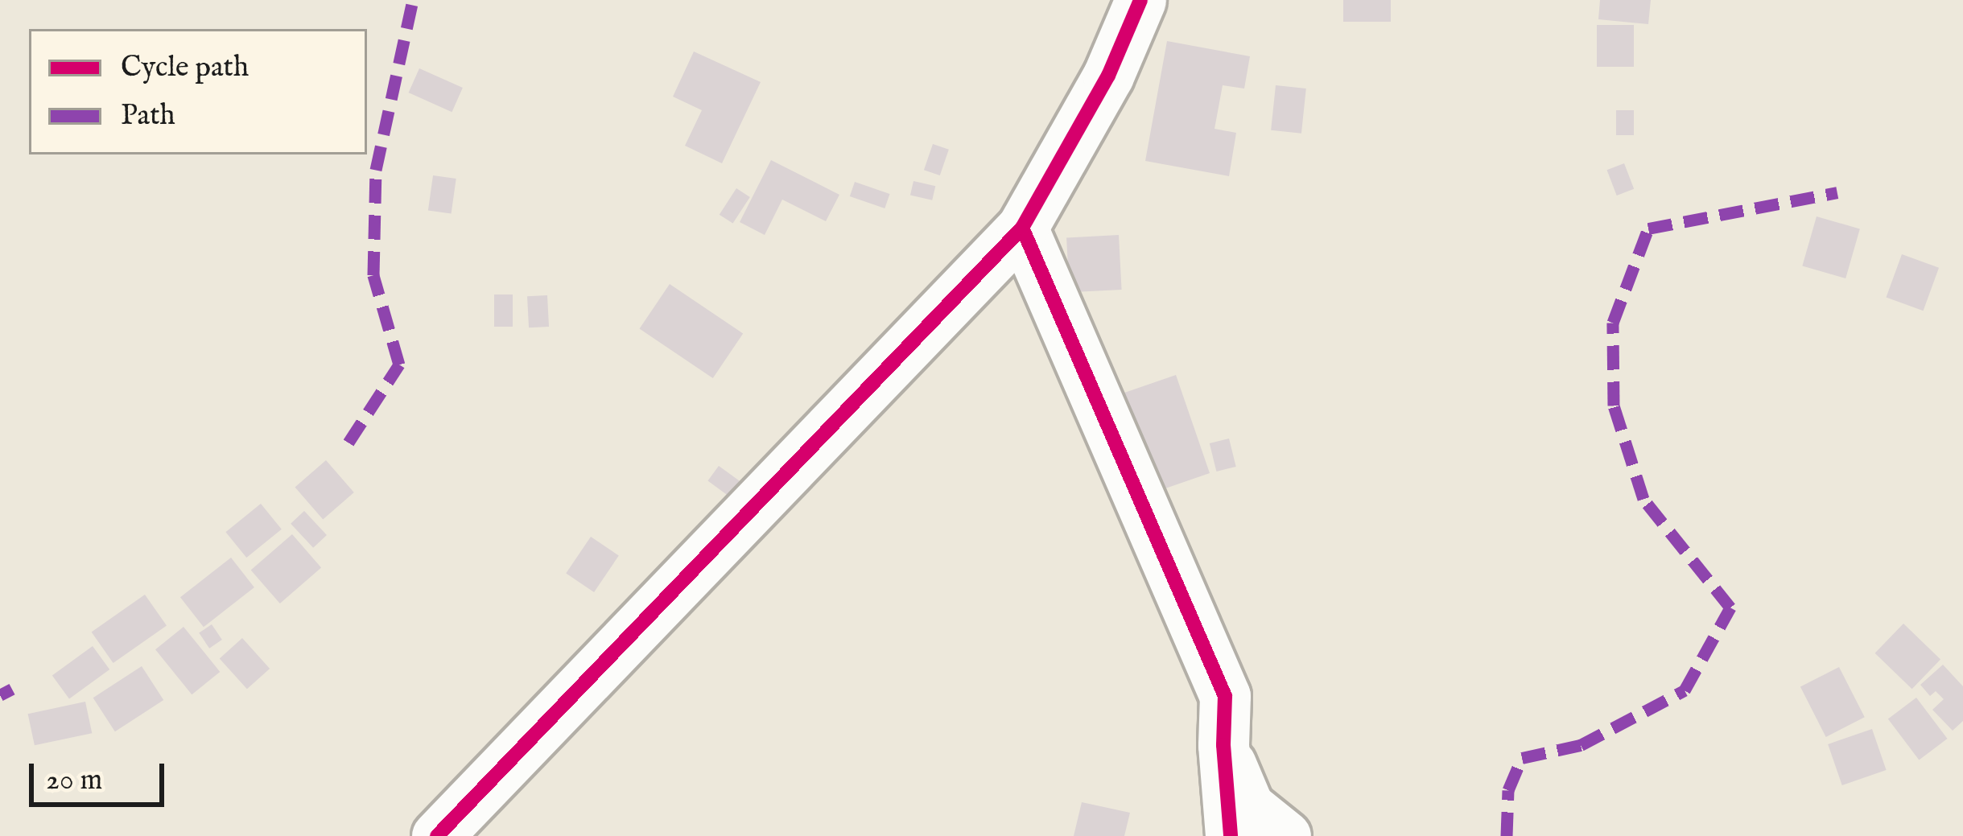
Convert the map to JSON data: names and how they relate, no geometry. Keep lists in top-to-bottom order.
{
  "legend": ["Cycle path", "Path"],
  "scale_bar": "20 m"
}
